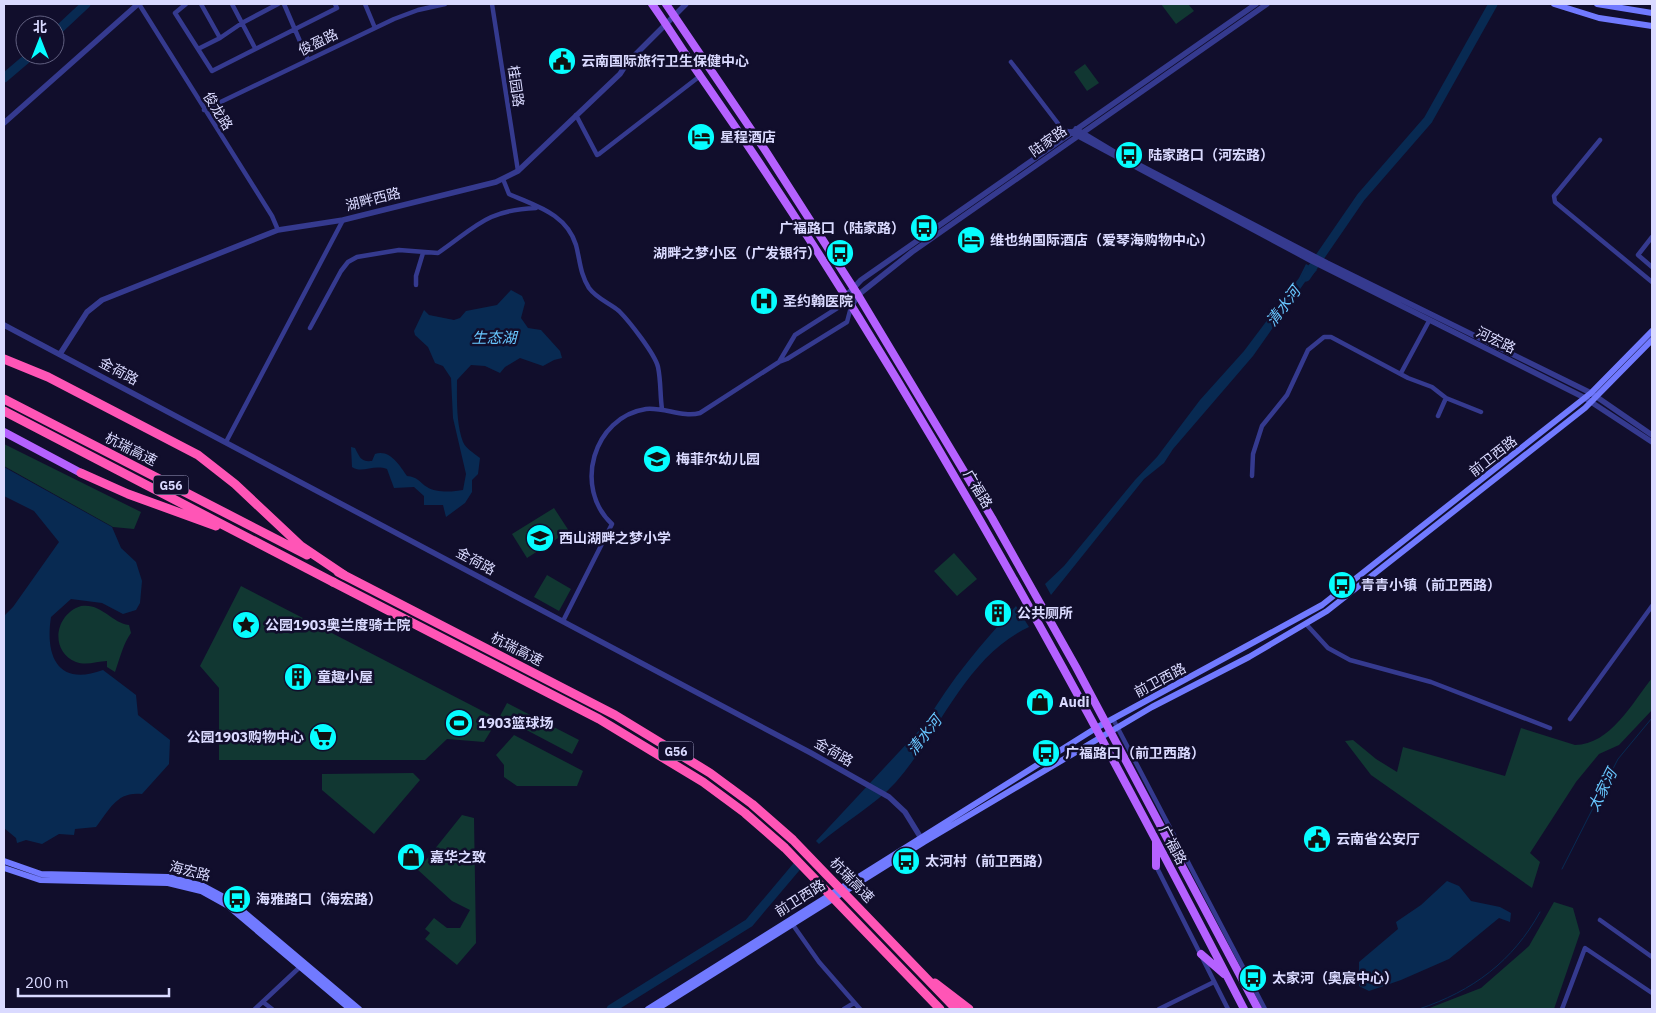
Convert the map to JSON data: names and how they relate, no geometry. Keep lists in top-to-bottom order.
{
  "streets": {
    "highway": ["杭瑞高速", "G56"],
    "main road": ["前卫西路", "广福路", "海宏路"],
    "street": [
      "俊盈路",
      "桂园路",
      "俊龙路",
      "陆家路",
      "湖畔西路",
      "河宏路",
      "金荷路"
    ]
  },
  "crossings": [
    ["俊盈路", "俊龙路"],
    ["桂园路", "湖畔西路"],
    ["俊龙路", "湖畔西路"],
    ["陆家路", "广福路"],
    ["湖畔西路", "金荷路"],
    ["湖畔西路", "广福路"],
    ["河宏路", "前卫西路"],
    ["金荷路", "前卫西路"],
    ["前卫西路", "广福路"]
  ],
  "water": ["清水河", "生态湖", "太家河"],
  "places": {
    "public building": ["云南国际旅行卫生保健中心", "云南省公安厅"],
    "hotel": ["星程酒店", "维也纳国际酒店（爱琴海购物中心）"],
    "bus stop": [
      "陆家路口（河宏路）",
      "广福路口（陆家路）",
      "湖畔之梦小区（广发银行）",
      "青青小镇（前卫西路）",
      "广福路口（前卫西路）",
      "太河村（前卫西路）",
      "海雅路口（海宏路）",
      "太家河（奥宸中心）"
    ],
    "hospital": ["圣约翰医院"],
    "school or university": ["梅菲尔幼儿园", "西山湖畔之梦小学"],
    "building": ["公共厕所", "童趣小屋"],
    "place": ["公园1903奥兰度骑士院"],
    "shop": ["Audi", "嘉华之致"],
    "sports": ["1903篮球场"],
    "supermarket": ["公园1903购物中心"]
  },
  "scale_bar": "200 m",
  "north": "top"
}
